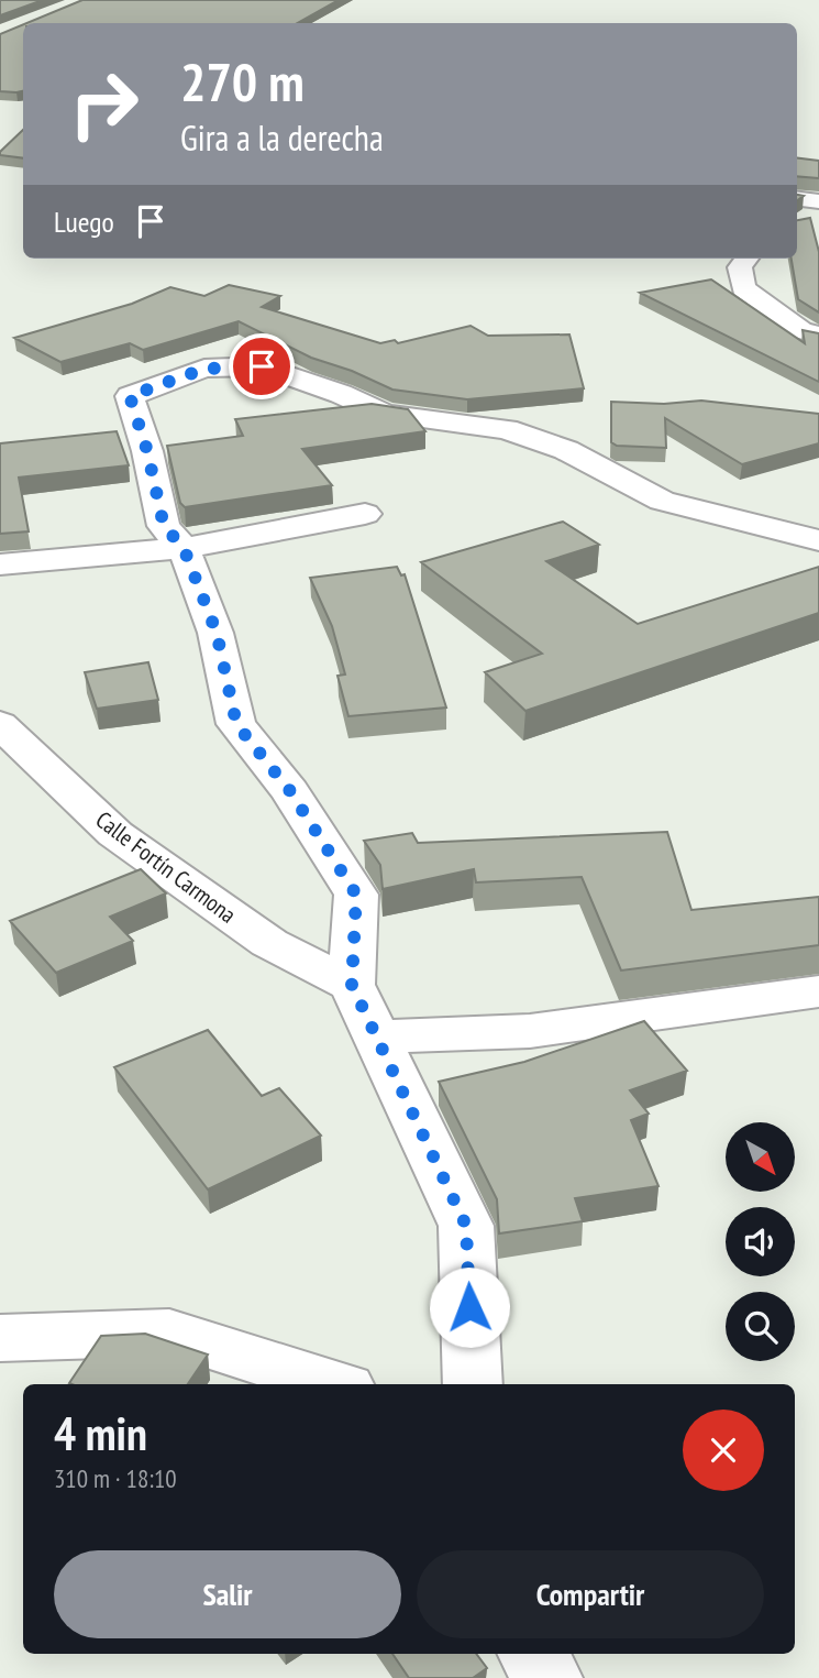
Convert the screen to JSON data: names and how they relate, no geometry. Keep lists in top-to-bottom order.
{
  "streets": {
    "street": ["Calle Fortín Carmona"]
  },
  "north": "bottom right",
  "page": {
    "turn": ["270 m", "Gira a la derecha"],
    "then": "Luego",
    "heading": ["4 min", "310 m · 18:10"],
    "buttons": ["Salir", "Compartir"]
  }
}
